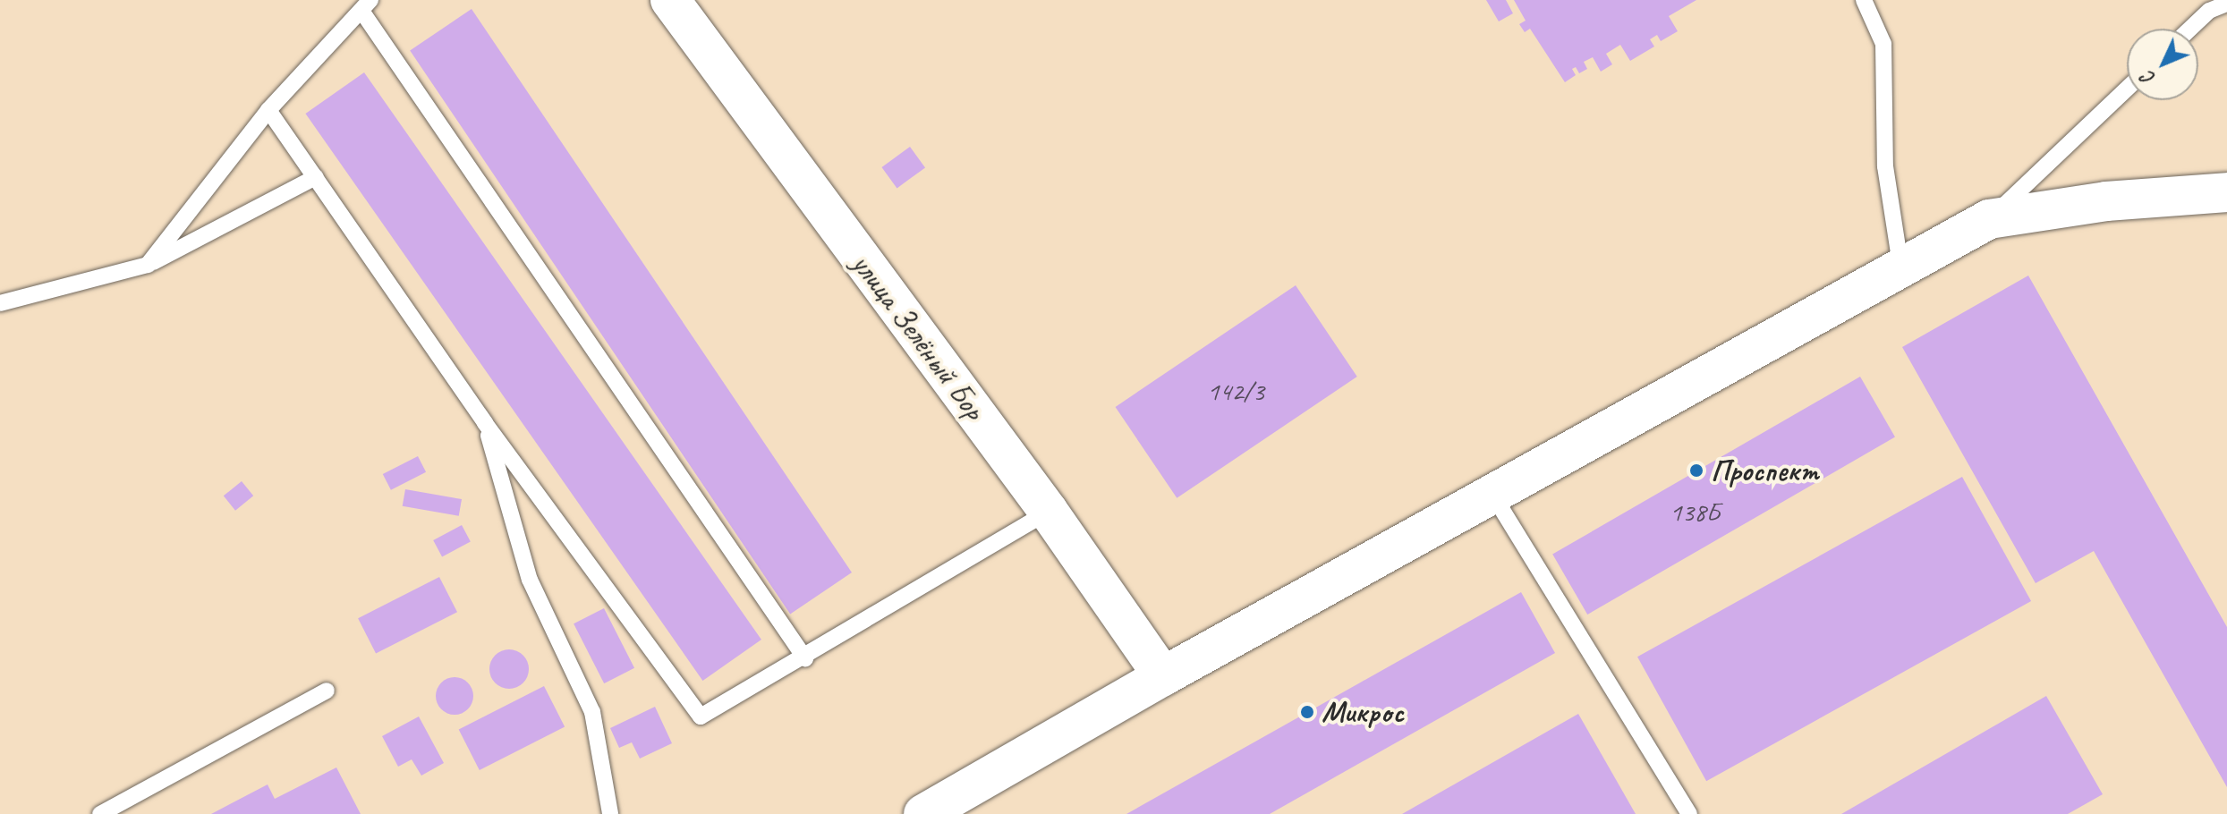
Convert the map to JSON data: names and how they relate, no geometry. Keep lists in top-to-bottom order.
{
  "streets": {
    "street": ["улица Зелёный Бор"]
  },
  "places": ["Проспект", "Микрос"],
  "house_numbers": ["142/3", "138Б"],
  "north": "bottom left"
}
